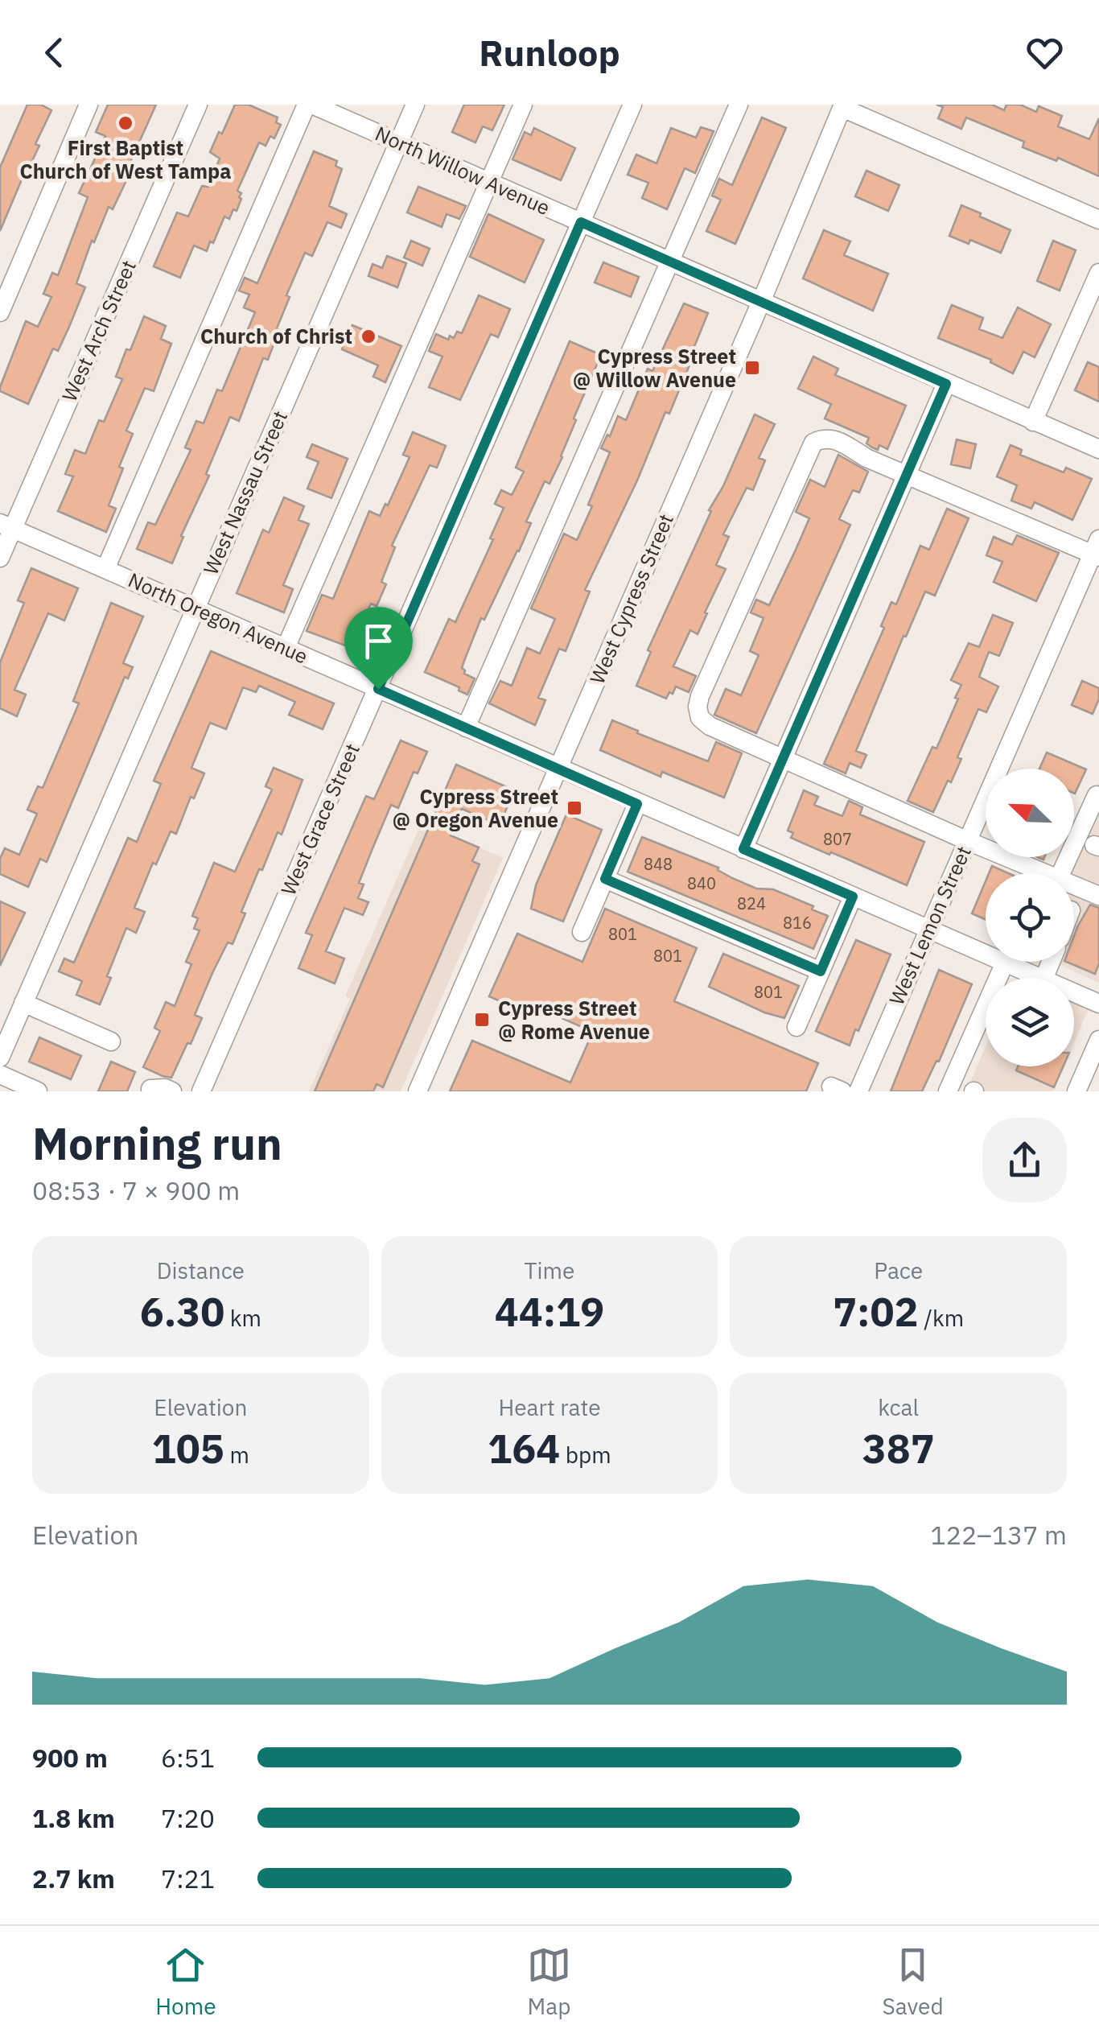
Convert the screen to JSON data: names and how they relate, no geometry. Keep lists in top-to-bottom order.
{
  "streets": {
    "street": [
      "North Willow Avenue",
      "West Arch Street",
      "West Nassau Street",
      "West Cypress Street",
      "North Oregon Avenue",
      "West Grace Street",
      "West Lemon Street"
    ]
  },
  "crossings": [
    ["North Willow Avenue", "West Nassau Street"],
    ["North Willow Avenue", "West Cypress Street"],
    ["North Willow Avenue", "West Grace Street"],
    ["West Arch Street", "North Oregon Avenue"],
    ["West Nassau Street", "North Oregon Avenue"],
    ["West Cypress Street", "North Oregon Avenue"],
    ["North Oregon Avenue", "West Grace Street"],
    ["North Oregon Avenue", "West Lemon Street"]
  ],
  "places": {
    "other": ["First Baptist Church of West Tampa", "Church of Christ"],
    "transit": ["Cypress Street @ Willow Avenue", "Cypress Street @ Oregon Avenue", "Cypress Street @ Rome Avenue"]
  },
  "house_numbers": [
    "807",
    "848",
    "840",
    "824",
    "816",
    "801",
    "801",
    "801"
  ],
  "north": "top left",
  "page": {
    "header": "Runloop",
    "heading": ["Morning run", "08:53 · 7 × 900 m"],
    "stats": [
      ["Distance", "6.30 km"],
      ["Time", "44:19"],
      ["Pace", "7:02 /km"],
      ["Elevation", "105 m"],
      ["Heart rate", "164 bpm"],
      ["kcal", "387"]
    ],
    "chart": ["Elevation", "122–137 m"],
    "list": [
      {
        "name": "900 m",
        "note": "6:51"
      },
      {
        "name": "1.8 km",
        "note": "7:20"
      },
      {
        "name": "2.7 km",
        "note": "7:21"
      }
    ],
    "tabs": ["Home", "Map", "Saved"]
  }
}
